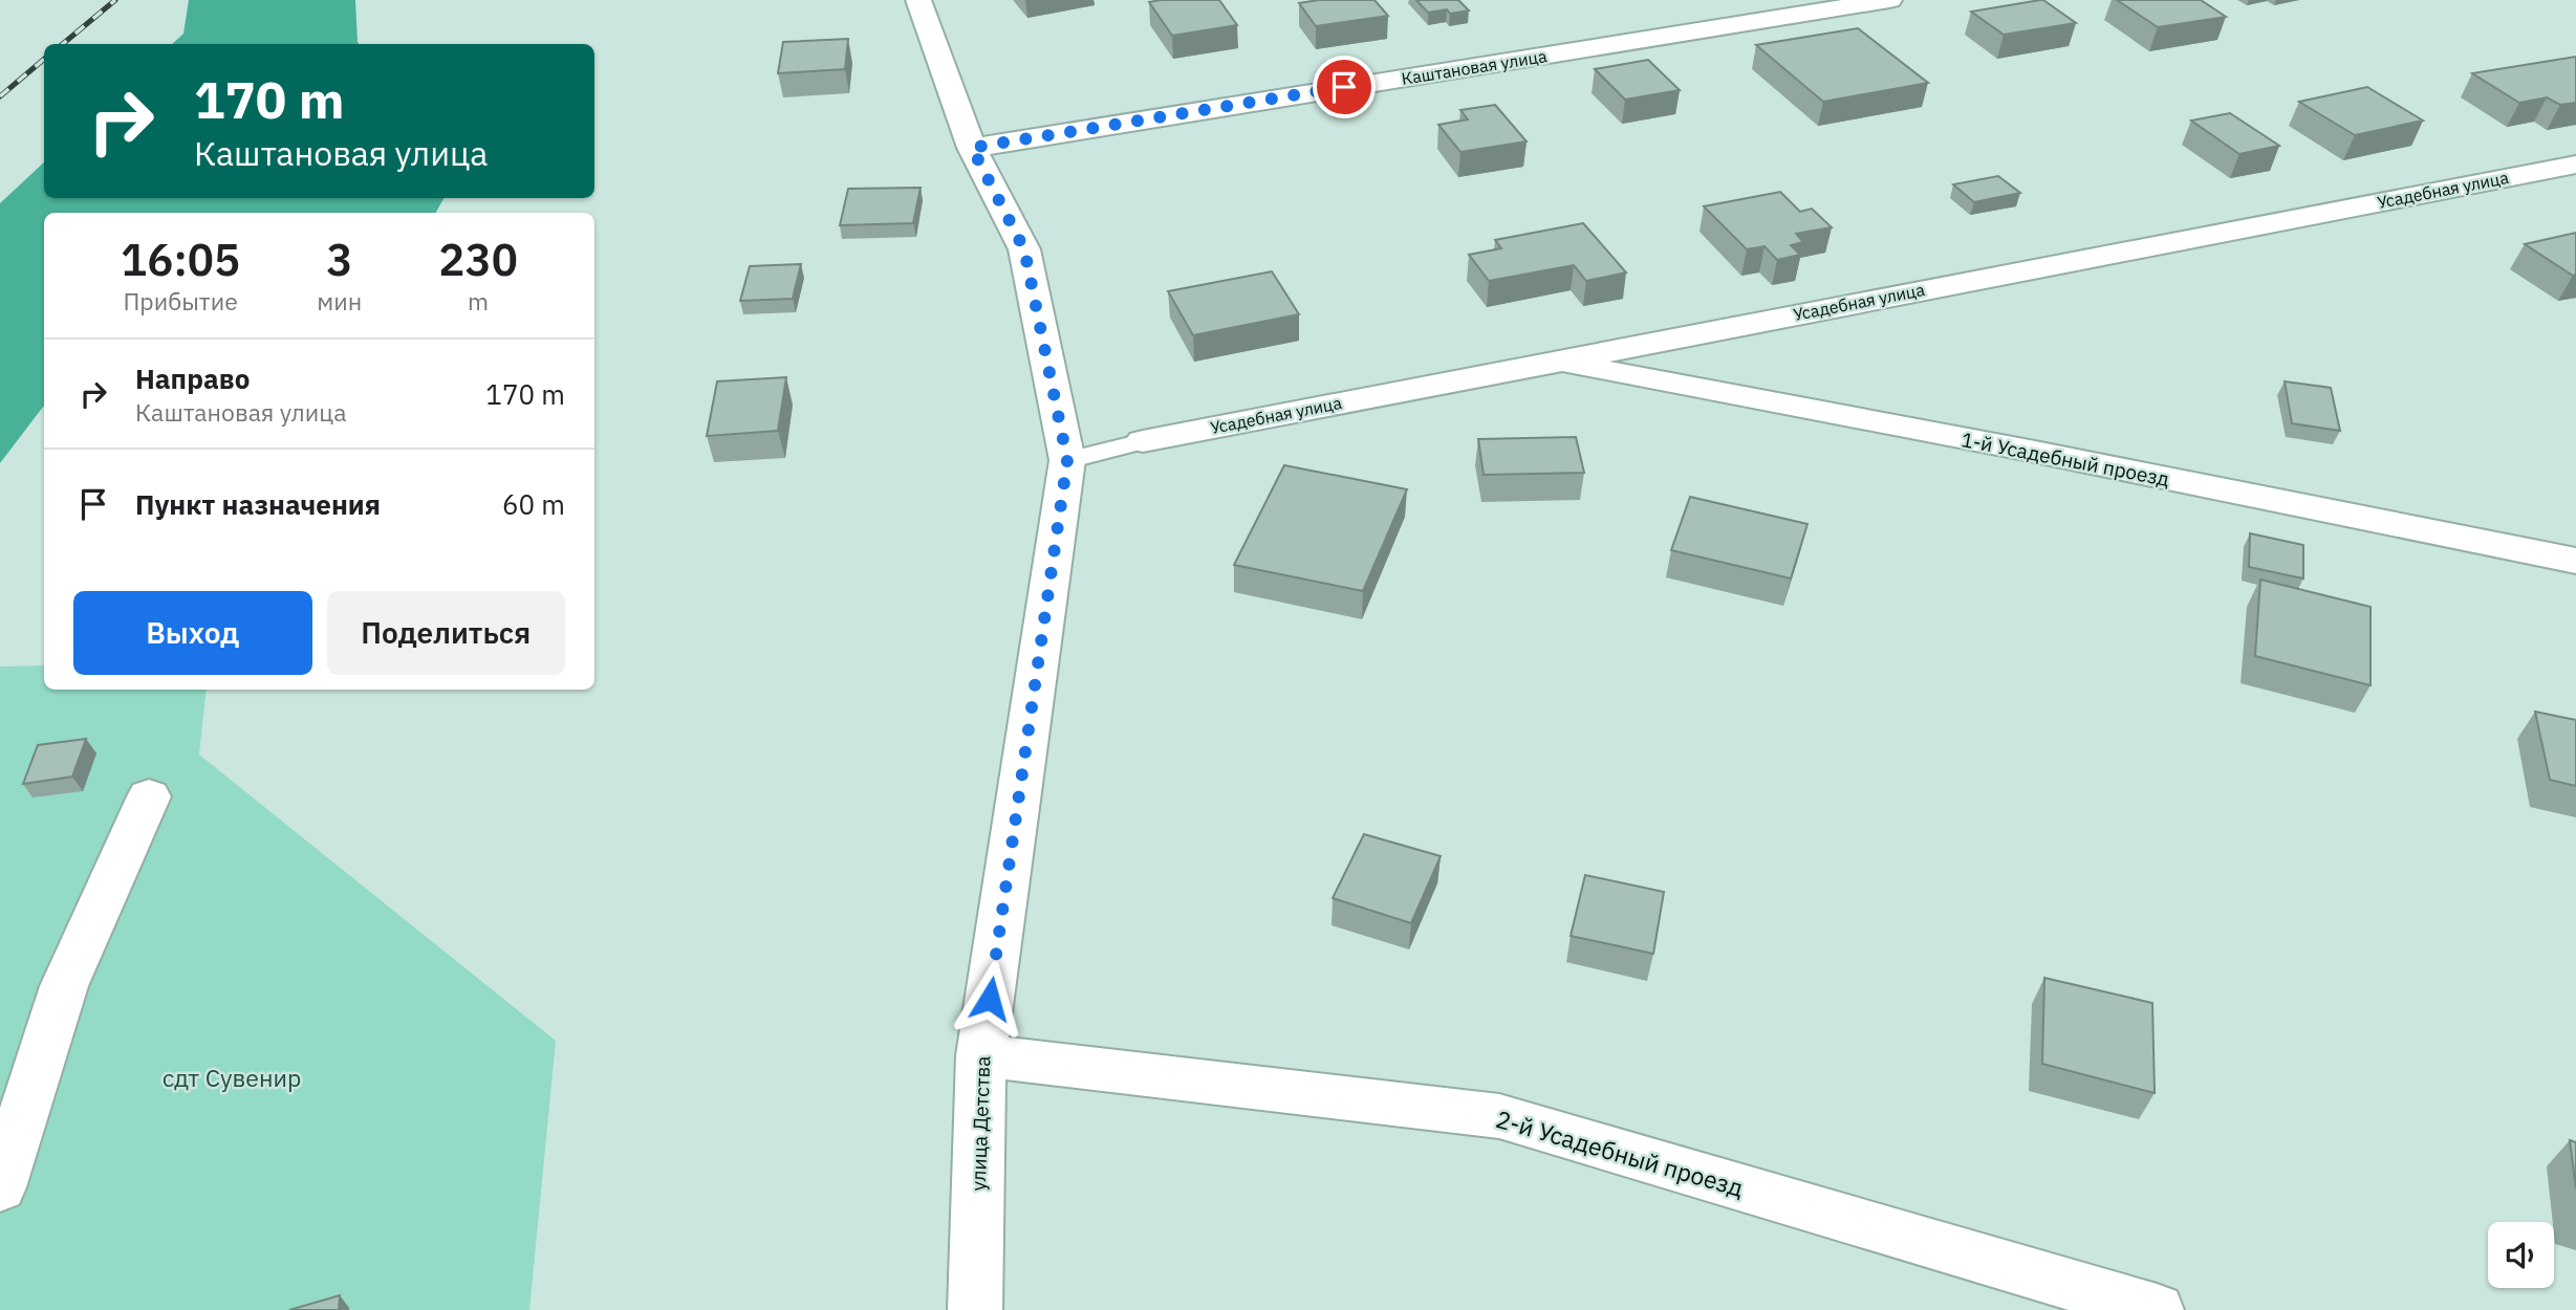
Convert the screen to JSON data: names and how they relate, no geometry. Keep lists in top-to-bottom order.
{
  "streets": {
    "street": [
      "Каштановая улица",
      "Усадебная улица",
      "1-й Усадебный проезд",
      "улица Детства",
      "2-й Усадебный проезд"
    ]
  },
  "crossings": [
    ["Каштановая улица", "улица Детства"],
    ["Усадебная улица", "1-й Усадебный проезд"],
    ["улица Детства", "2-й Усадебный проезд"]
  ],
  "parks": ["сдт Сувенир"],
  "page": {
    "turn": ["170 m", "Каштановая улица"],
    "eta": [
      "16:05",
      "Прибытие",
      "3",
      "мин",
      "230",
      "m"
    ],
    "list": [
      {
        "name": "Направо",
        "note": "Каштановая улица",
        "value": "170 m"
      },
      {
        "name": "Пункт назначения",
        "value": "60 m"
      }
    ],
    "buttons": ["Выход", "Поделиться"]
  }
}
